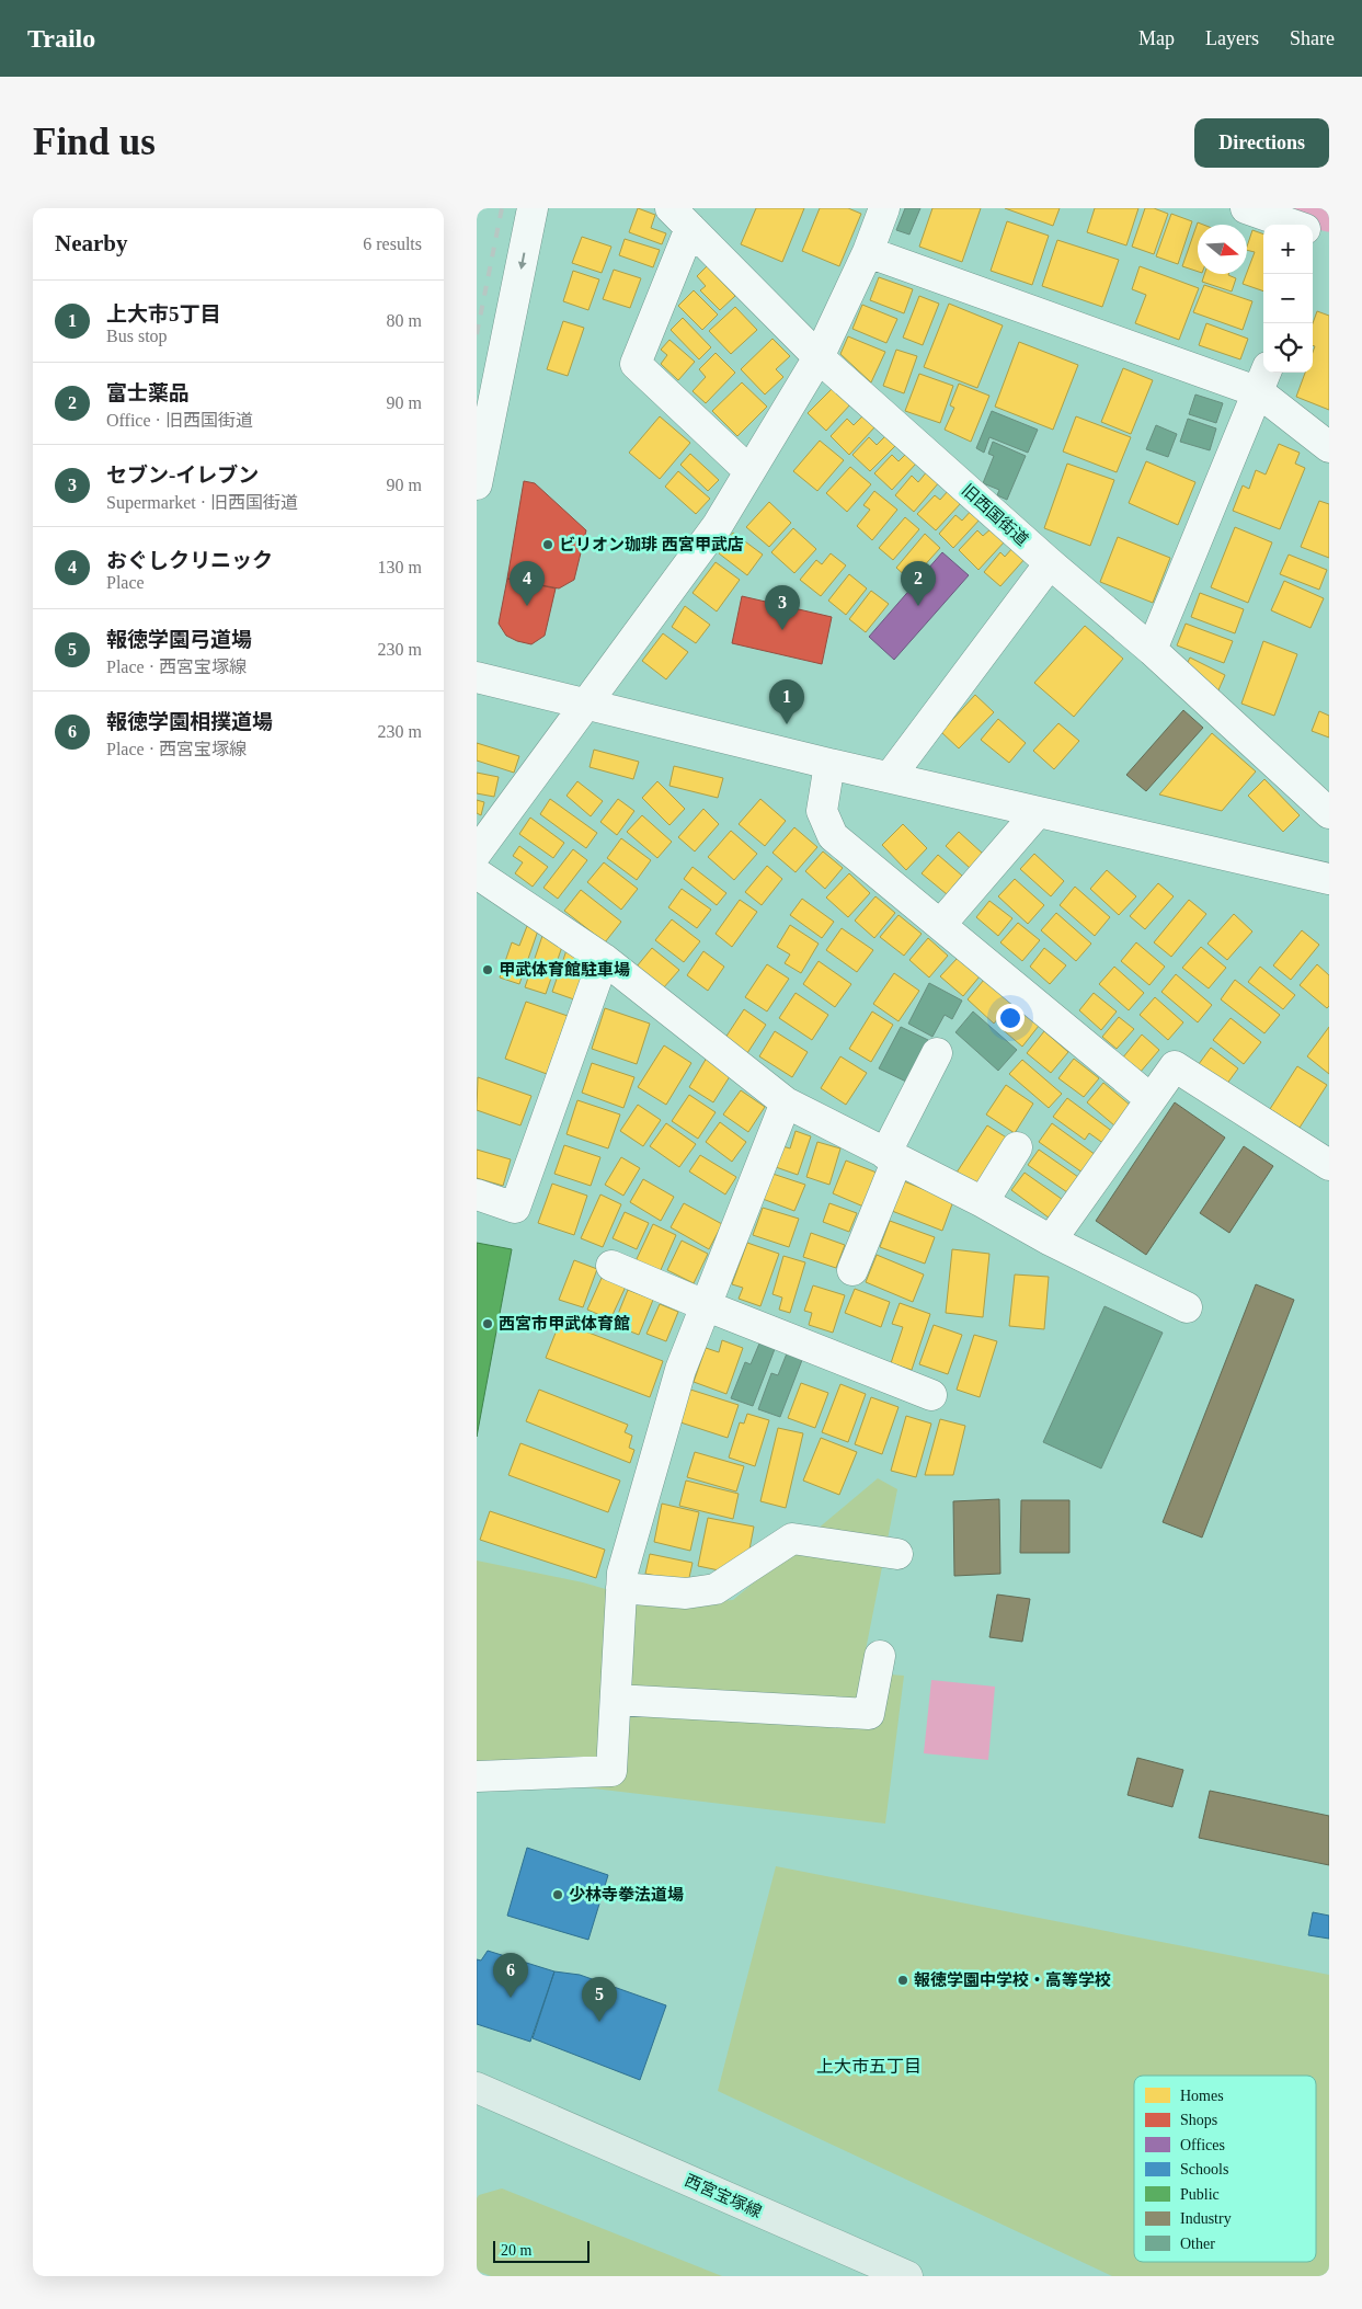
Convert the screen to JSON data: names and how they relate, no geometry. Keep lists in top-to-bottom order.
{
  "streets": {
    "main road": ["西宮宝塚線"],
    "street": ["旧西国街道"]
  },
  "districts": ["上大市五丁目"],
  "places": [
    "ビリオン珈琲 西宮甲武店",
    "甲武体育館駐車場",
    "西宮市甲武体育館",
    "少林寺拳法道場",
    "報徳学園中学校・高等学校"
  ],
  "legend": [
    "Homes",
    "Shops",
    "Offices",
    "Schools",
    "Public",
    "Industry",
    "Other"
  ],
  "scale_bar": "20 m",
  "north": "right",
  "page": {
    "header": "Trailo",
    "nav": ["Map", "Layers", "Share"],
    "buttons": "Directions",
    "title": "Find us",
    "heading": ["Nearby", "6 results"],
    "map_buttons": ["+", "−"],
    "list": [
      {
        "mark": "1",
        "name": "上大市5丁目",
        "note": "Bus stop",
        "value": "80 m"
      },
      {
        "mark": "2",
        "name": "富士薬品",
        "note": "Office · 旧西国街道",
        "value": "90 m"
      },
      {
        "mark": "3",
        "name": "セブン-イレブン",
        "note": "Supermarket · 旧西国街道",
        "value": "90 m"
      },
      {
        "mark": "4",
        "name": "おぐしクリニック",
        "note": "Place",
        "value": "130 m"
      },
      {
        "mark": "5",
        "name": "報徳学園弓道場",
        "note": "Place · 西宮宝塚線",
        "value": "230 m"
      },
      {
        "mark": "6",
        "name": "報徳学園相撲道場",
        "note": "Place · 西宮宝塚線",
        "value": "230 m"
      }
    ],
    "pins": [
      "2",
      "4",
      "3",
      "1",
      "6",
      "5"
    ],
    "scale": "20 m"
  }
}
